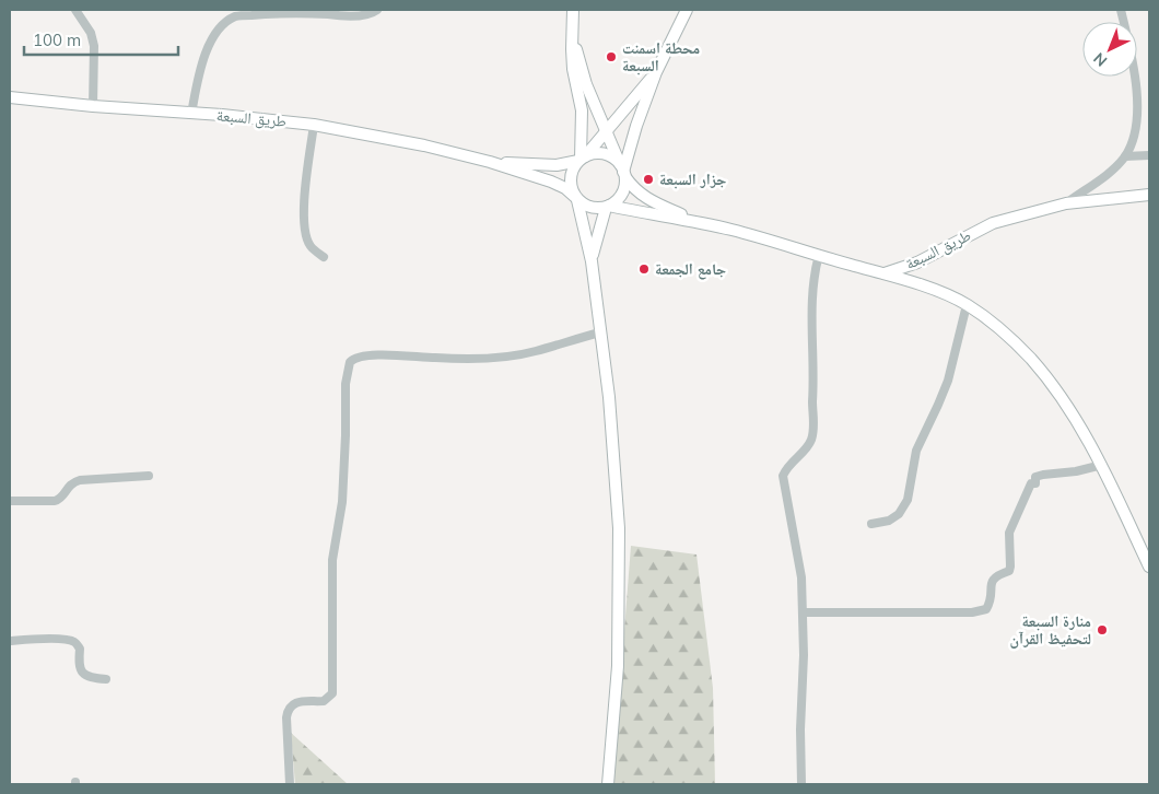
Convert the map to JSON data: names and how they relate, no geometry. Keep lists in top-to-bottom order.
{
  "streets": {
    "street": ["طريق السبعة"]
  },
  "places": [
    "محطة اسمنت السبعة",
    "جزار السبعة",
    "جامع الجمعة",
    "منارة السبعة لتحفيظ القرآن"
  ],
  "scale_bar": "100 m",
  "north": "bottom left"
}
